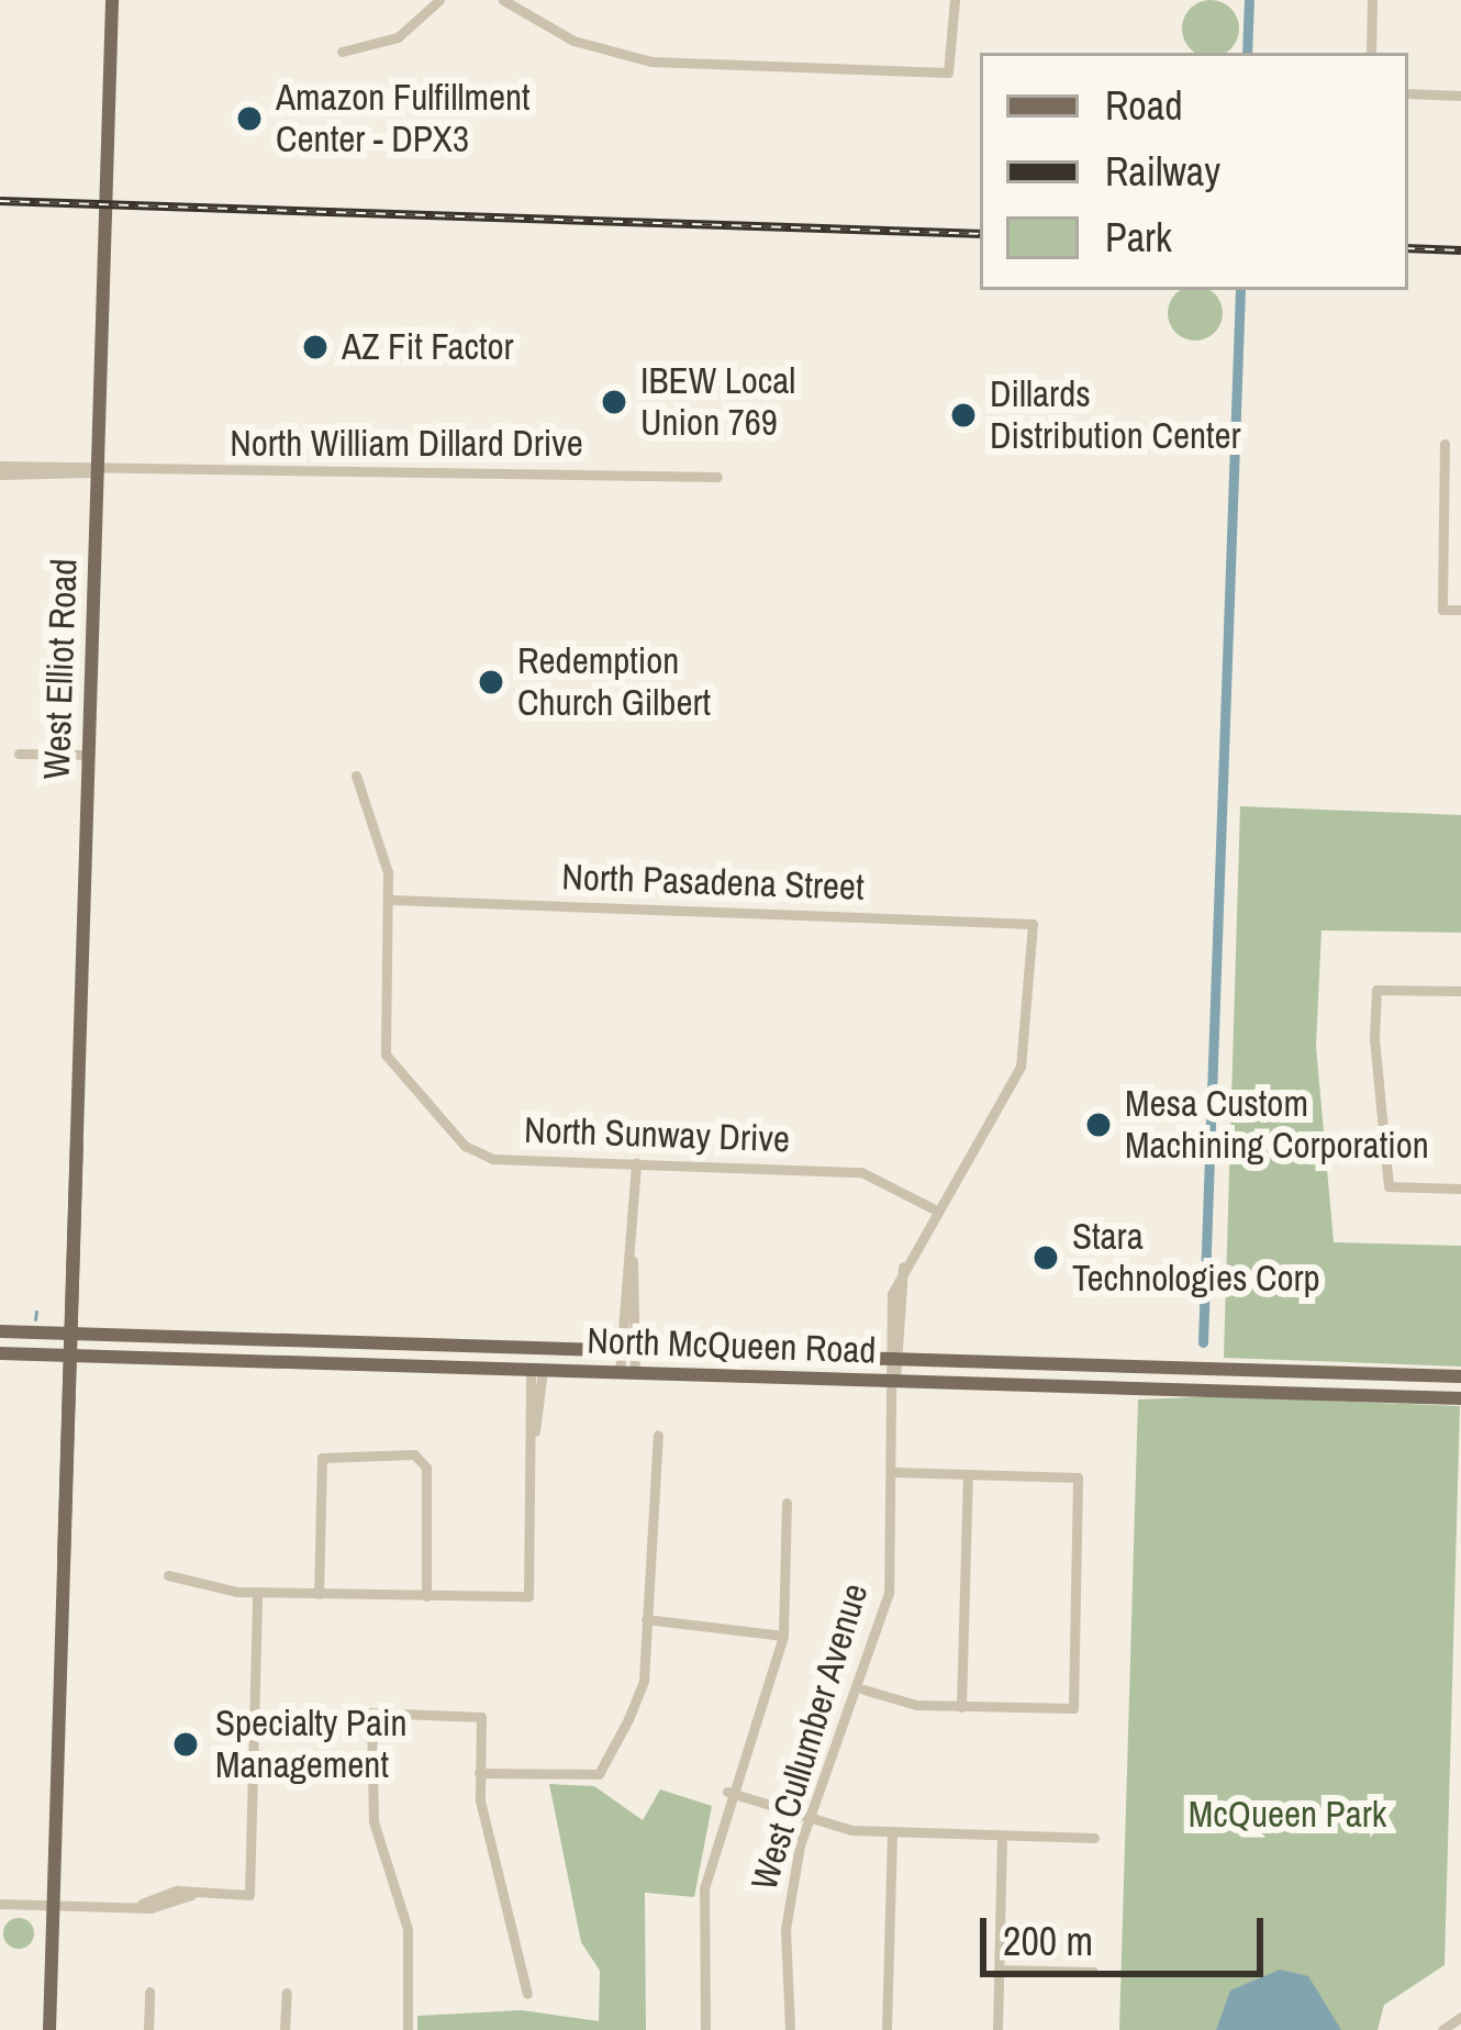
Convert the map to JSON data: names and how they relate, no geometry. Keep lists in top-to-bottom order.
{
  "streets": {
    "main road": ["West Elliot Road", "North McQueen Road"],
    "street": [
      "North William Dillard Drive",
      "North Pasadena Street",
      "North Sunway Drive",
      "West Cullumber Avenue"
    ]
  },
  "crossings": [
    ["North William Dillard Drive", "West Elliot Road"],
    ["West Elliot Road", "North McQueen Road"],
    ["North Pasadena Street", "North Sunway Drive"],
    ["North McQueen Road", "West Cullumber Avenue"]
  ],
  "parks": ["McQueen Park"],
  "places": [
    "Amazon Fulfillment Center - DPX3",
    "AZ Fit Factor",
    "IBEW Local Union 769",
    "Dillards Distribution Center",
    "Redemption Church Gilbert",
    "Mesa Custom Machining Corporation",
    "Stara Technologies Corp",
    "Specialty Pain Management"
  ],
  "legend": ["Road", "Railway", "Park"],
  "scale_bar": "200 m"
}
